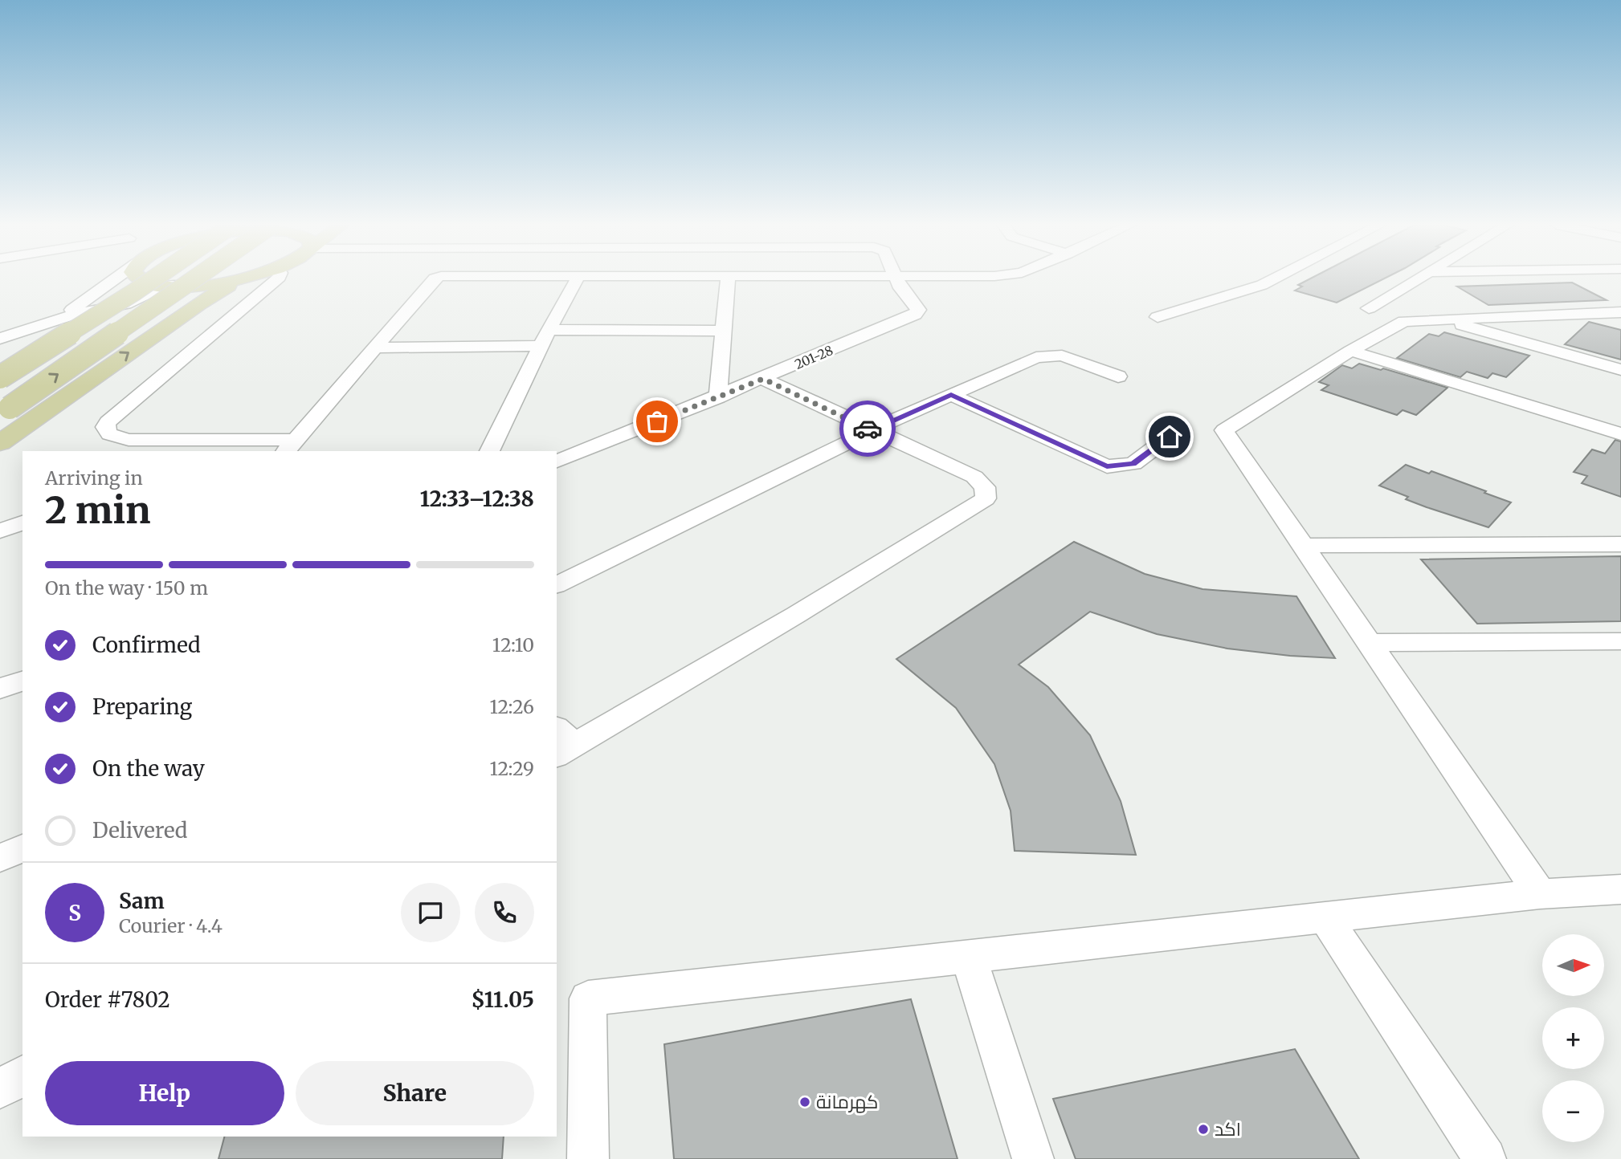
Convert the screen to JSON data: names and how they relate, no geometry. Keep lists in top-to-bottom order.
{
  "streets": {
    "street": ["201-28"]
  },
  "places": ["كهرمانة", "اكد"],
  "north": "right",
  "page": {
    "heading": ["2 min", "Arriving in", "12:33–12:38"],
    "panel": [
      "Sam",
      "Courier · 4.4",
      "Order #7802",
      "$11.05"
    ],
    "bar": "On the way · 150 m",
    "list": [
      ["Confirmed", "12:10"],
      ["Preparing", "12:26"],
      ["On the way", "12:29"],
      "Delivered"
    ],
    "round": "S",
    "map_buttons": ["+", "−"],
    "buttons": ["Help", "Share"]
  }
}
